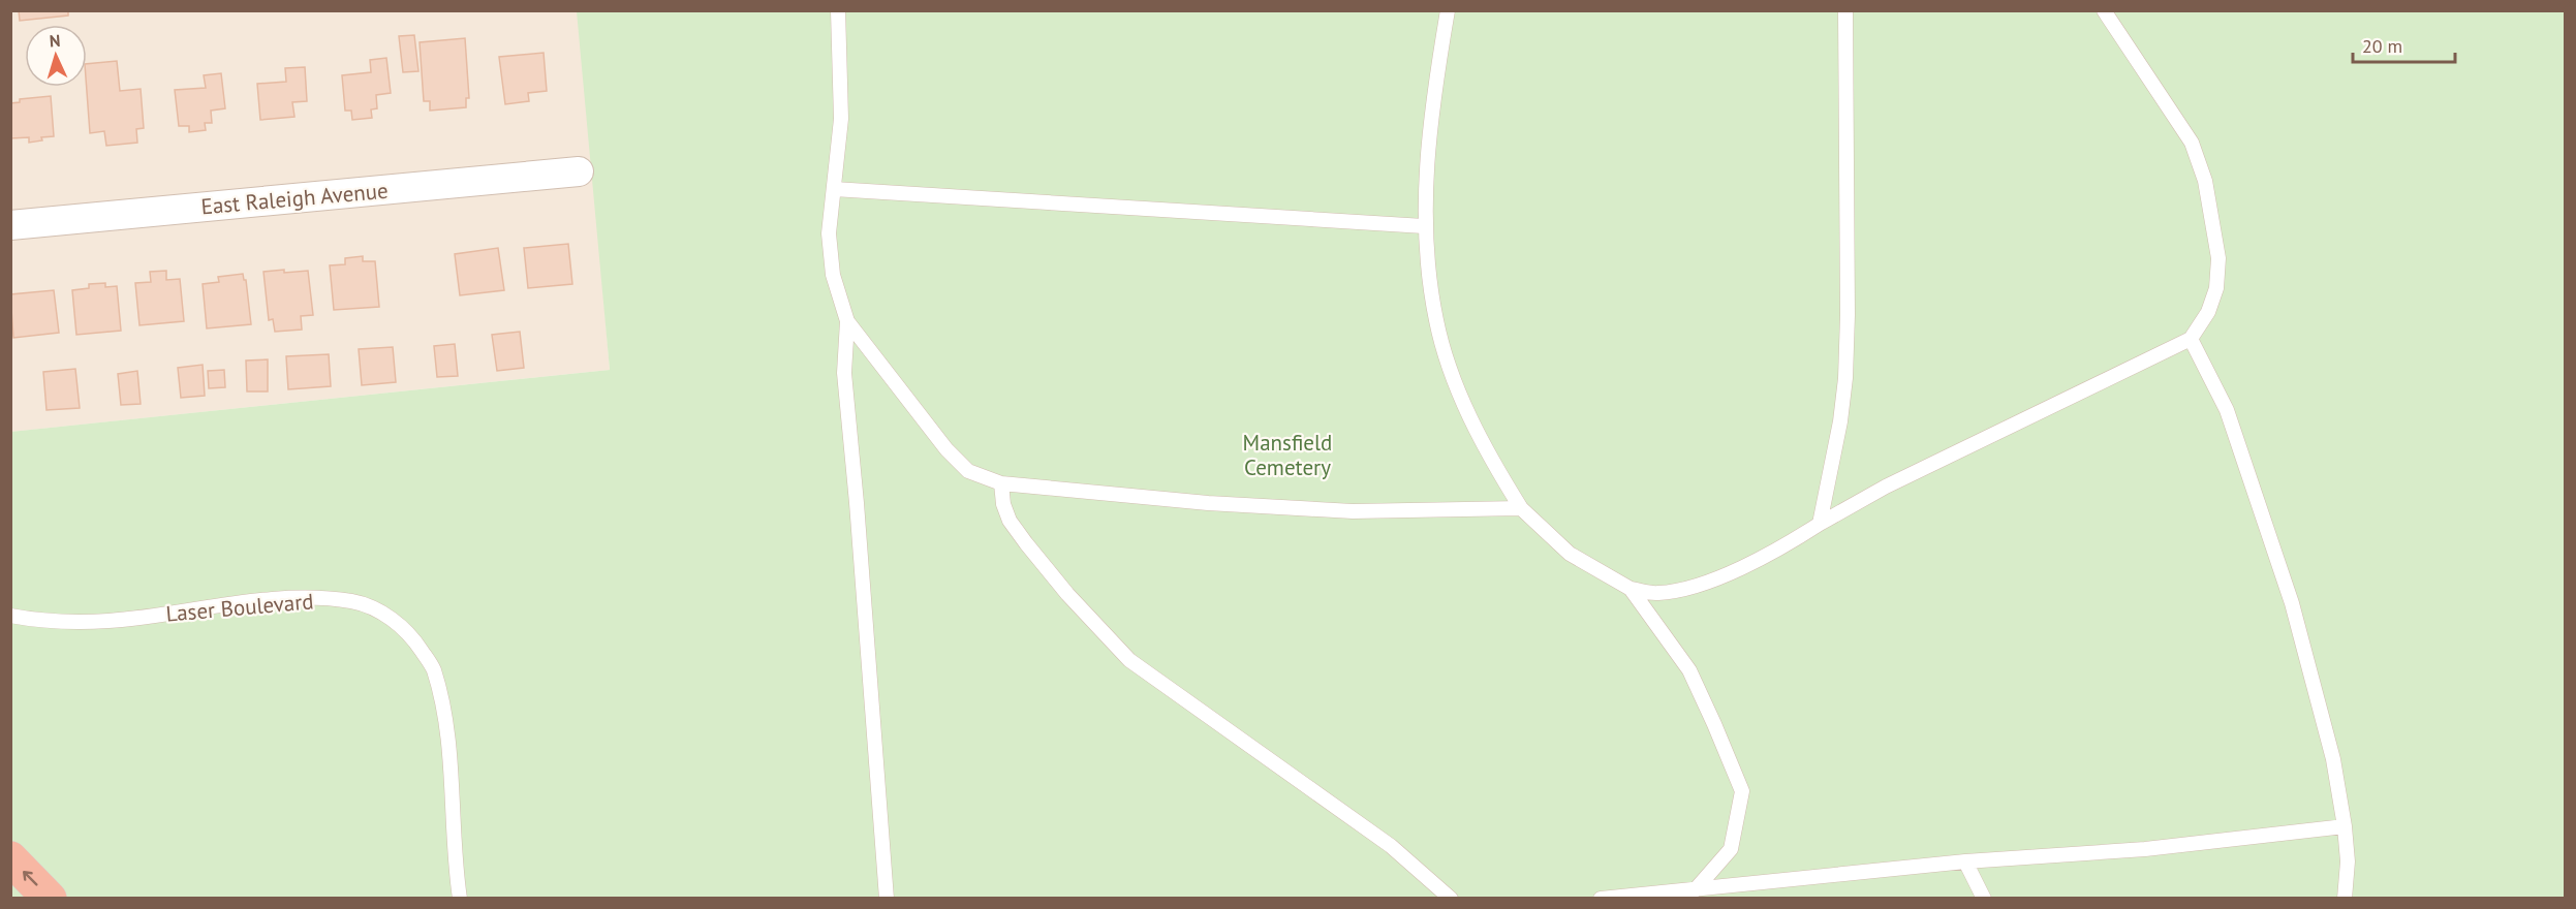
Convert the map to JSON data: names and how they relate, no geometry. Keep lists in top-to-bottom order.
{
  "streets": {
    "street": ["East Raleigh Avenue"],
    "lane": ["Laser Boulevard"]
  },
  "parks": ["Mansfield Cemetery"],
  "scale_bar": "20 m",
  "north": "top"
}
